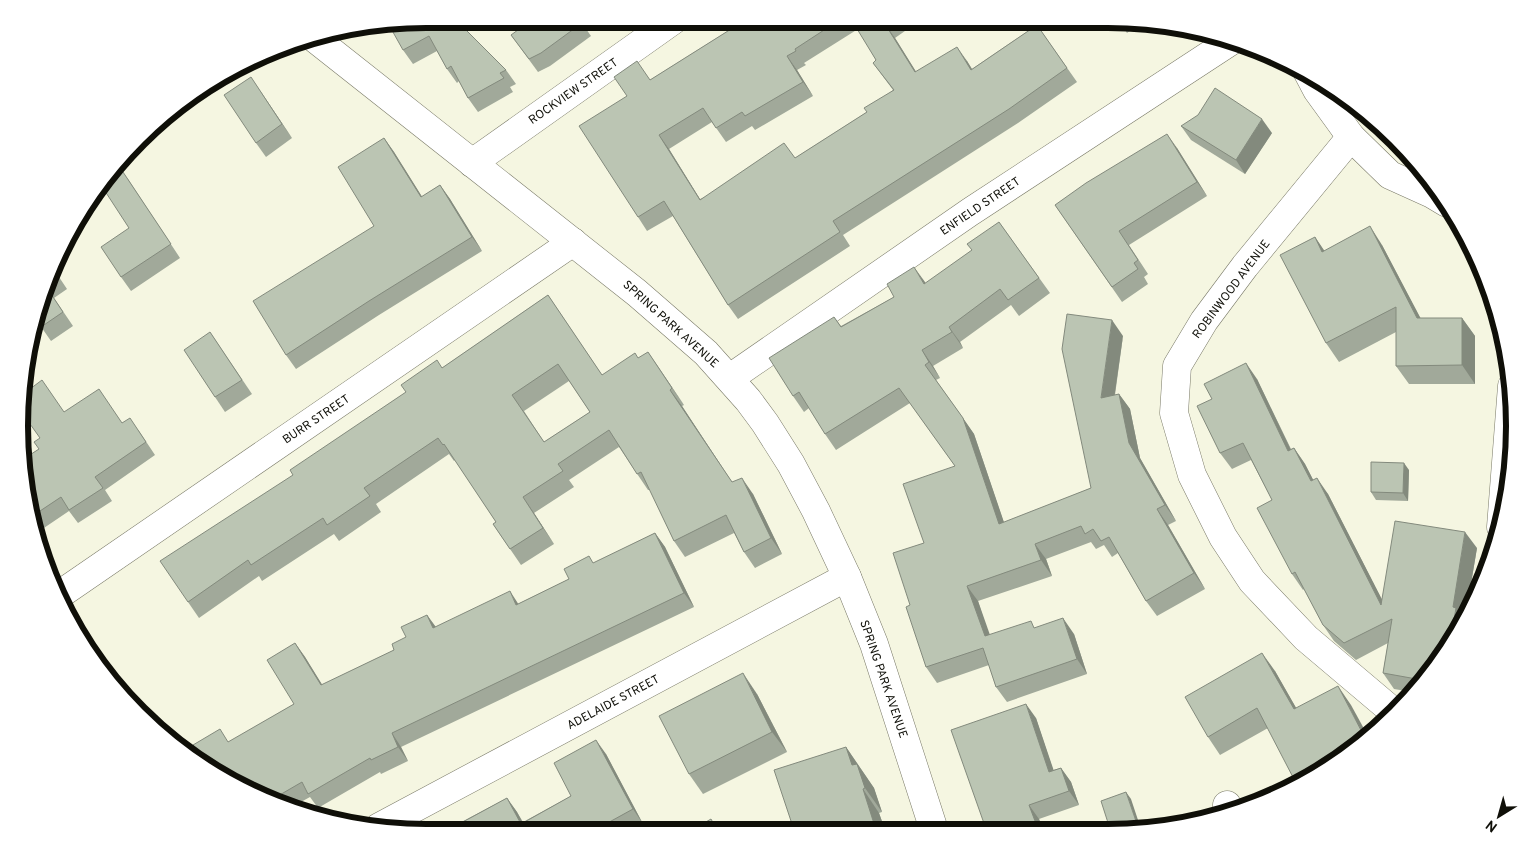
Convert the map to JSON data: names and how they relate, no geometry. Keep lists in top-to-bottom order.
{
  "streets": {
    "street": [
      "ROCKVIEW STREET",
      "ENFIELD STREET",
      "ROBINWOOD AVENUE",
      "SPRING PARK AVENUE",
      "BURR STREET",
      "ADELAIDE STREET"
    ]
  },
  "crossings": [
    ["ROCKVIEW STREET", "SPRING PARK AVENUE"],
    ["ENFIELD STREET", "SPRING PARK AVENUE"],
    ["SPRING PARK AVENUE", "BURR STREET"],
    ["SPRING PARK AVENUE", "ADELAIDE STREET"]
  ],
  "north": "bottom left"
}
